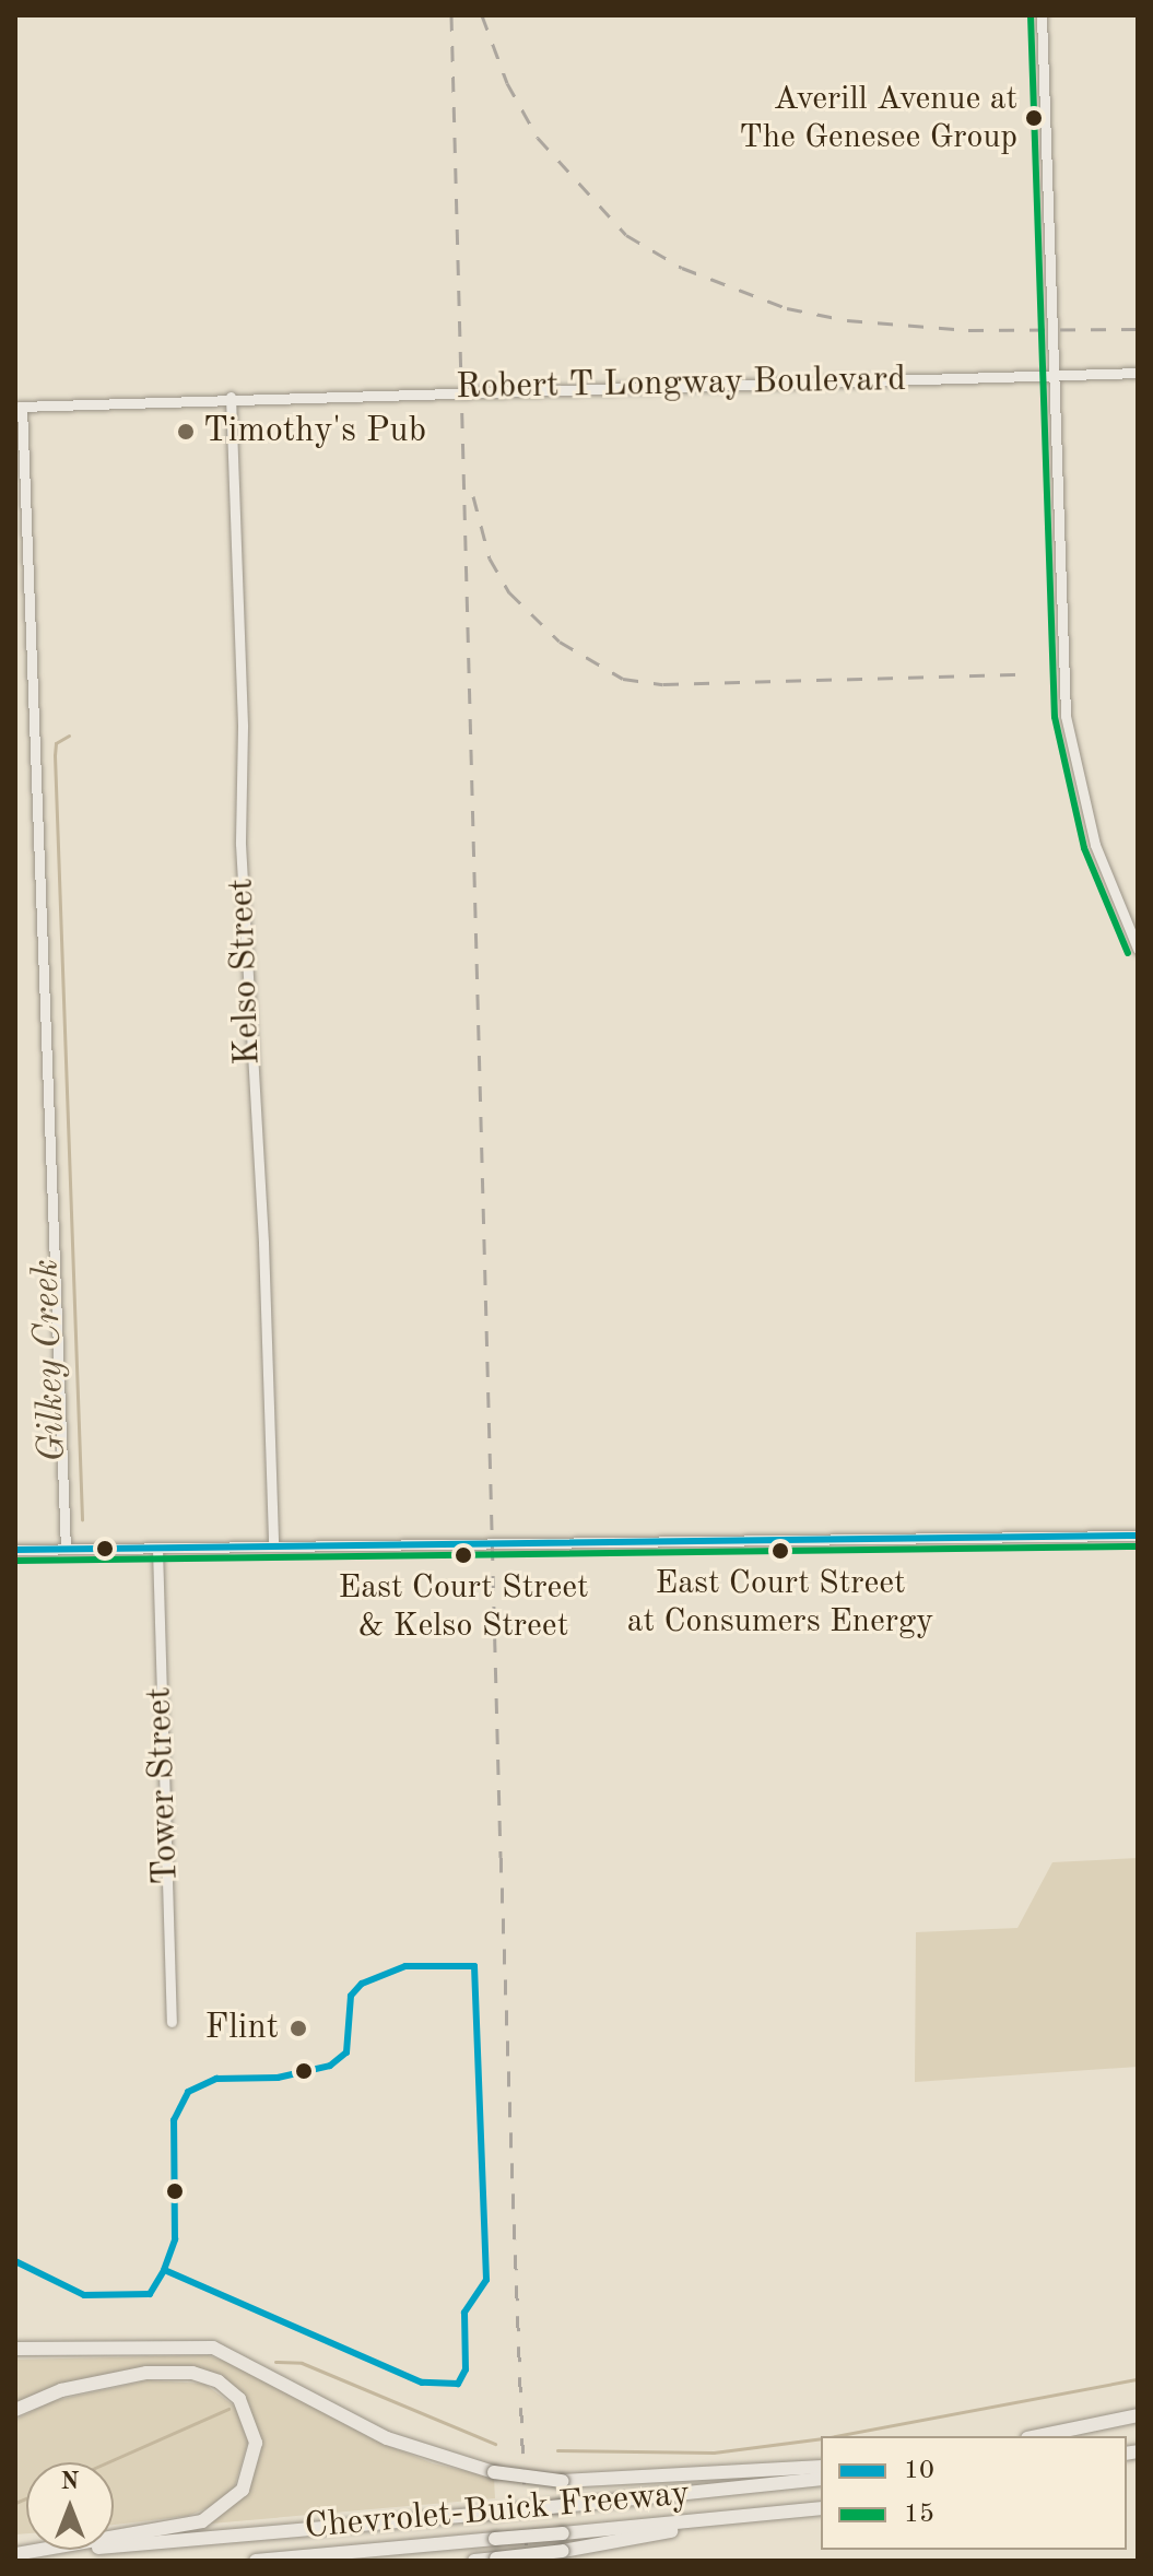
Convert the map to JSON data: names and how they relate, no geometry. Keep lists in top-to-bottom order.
{
  "streets": {
    "highway": ["Chevrolet-Buick Freeway"],
    "street": ["Robert T Longway Boulevard", "Kelso Street", "Tower Street"]
  },
  "crossings": [
    ["Robert T Longway Boulevard", "Kelso Street"]
  ],
  "water": ["Gilkey Creek"],
  "places": [
    "Averill Avenue at The Genesee Group",
    "Timothy's Pub",
    "East Court Street at Consumers Energy",
    "East Court Street & Kelso Street",
    "Flint"
  ],
  "lines": ["transit line 15", "transit line 10"],
  "legend": ["10", "15"],
  "north": "top"
}
